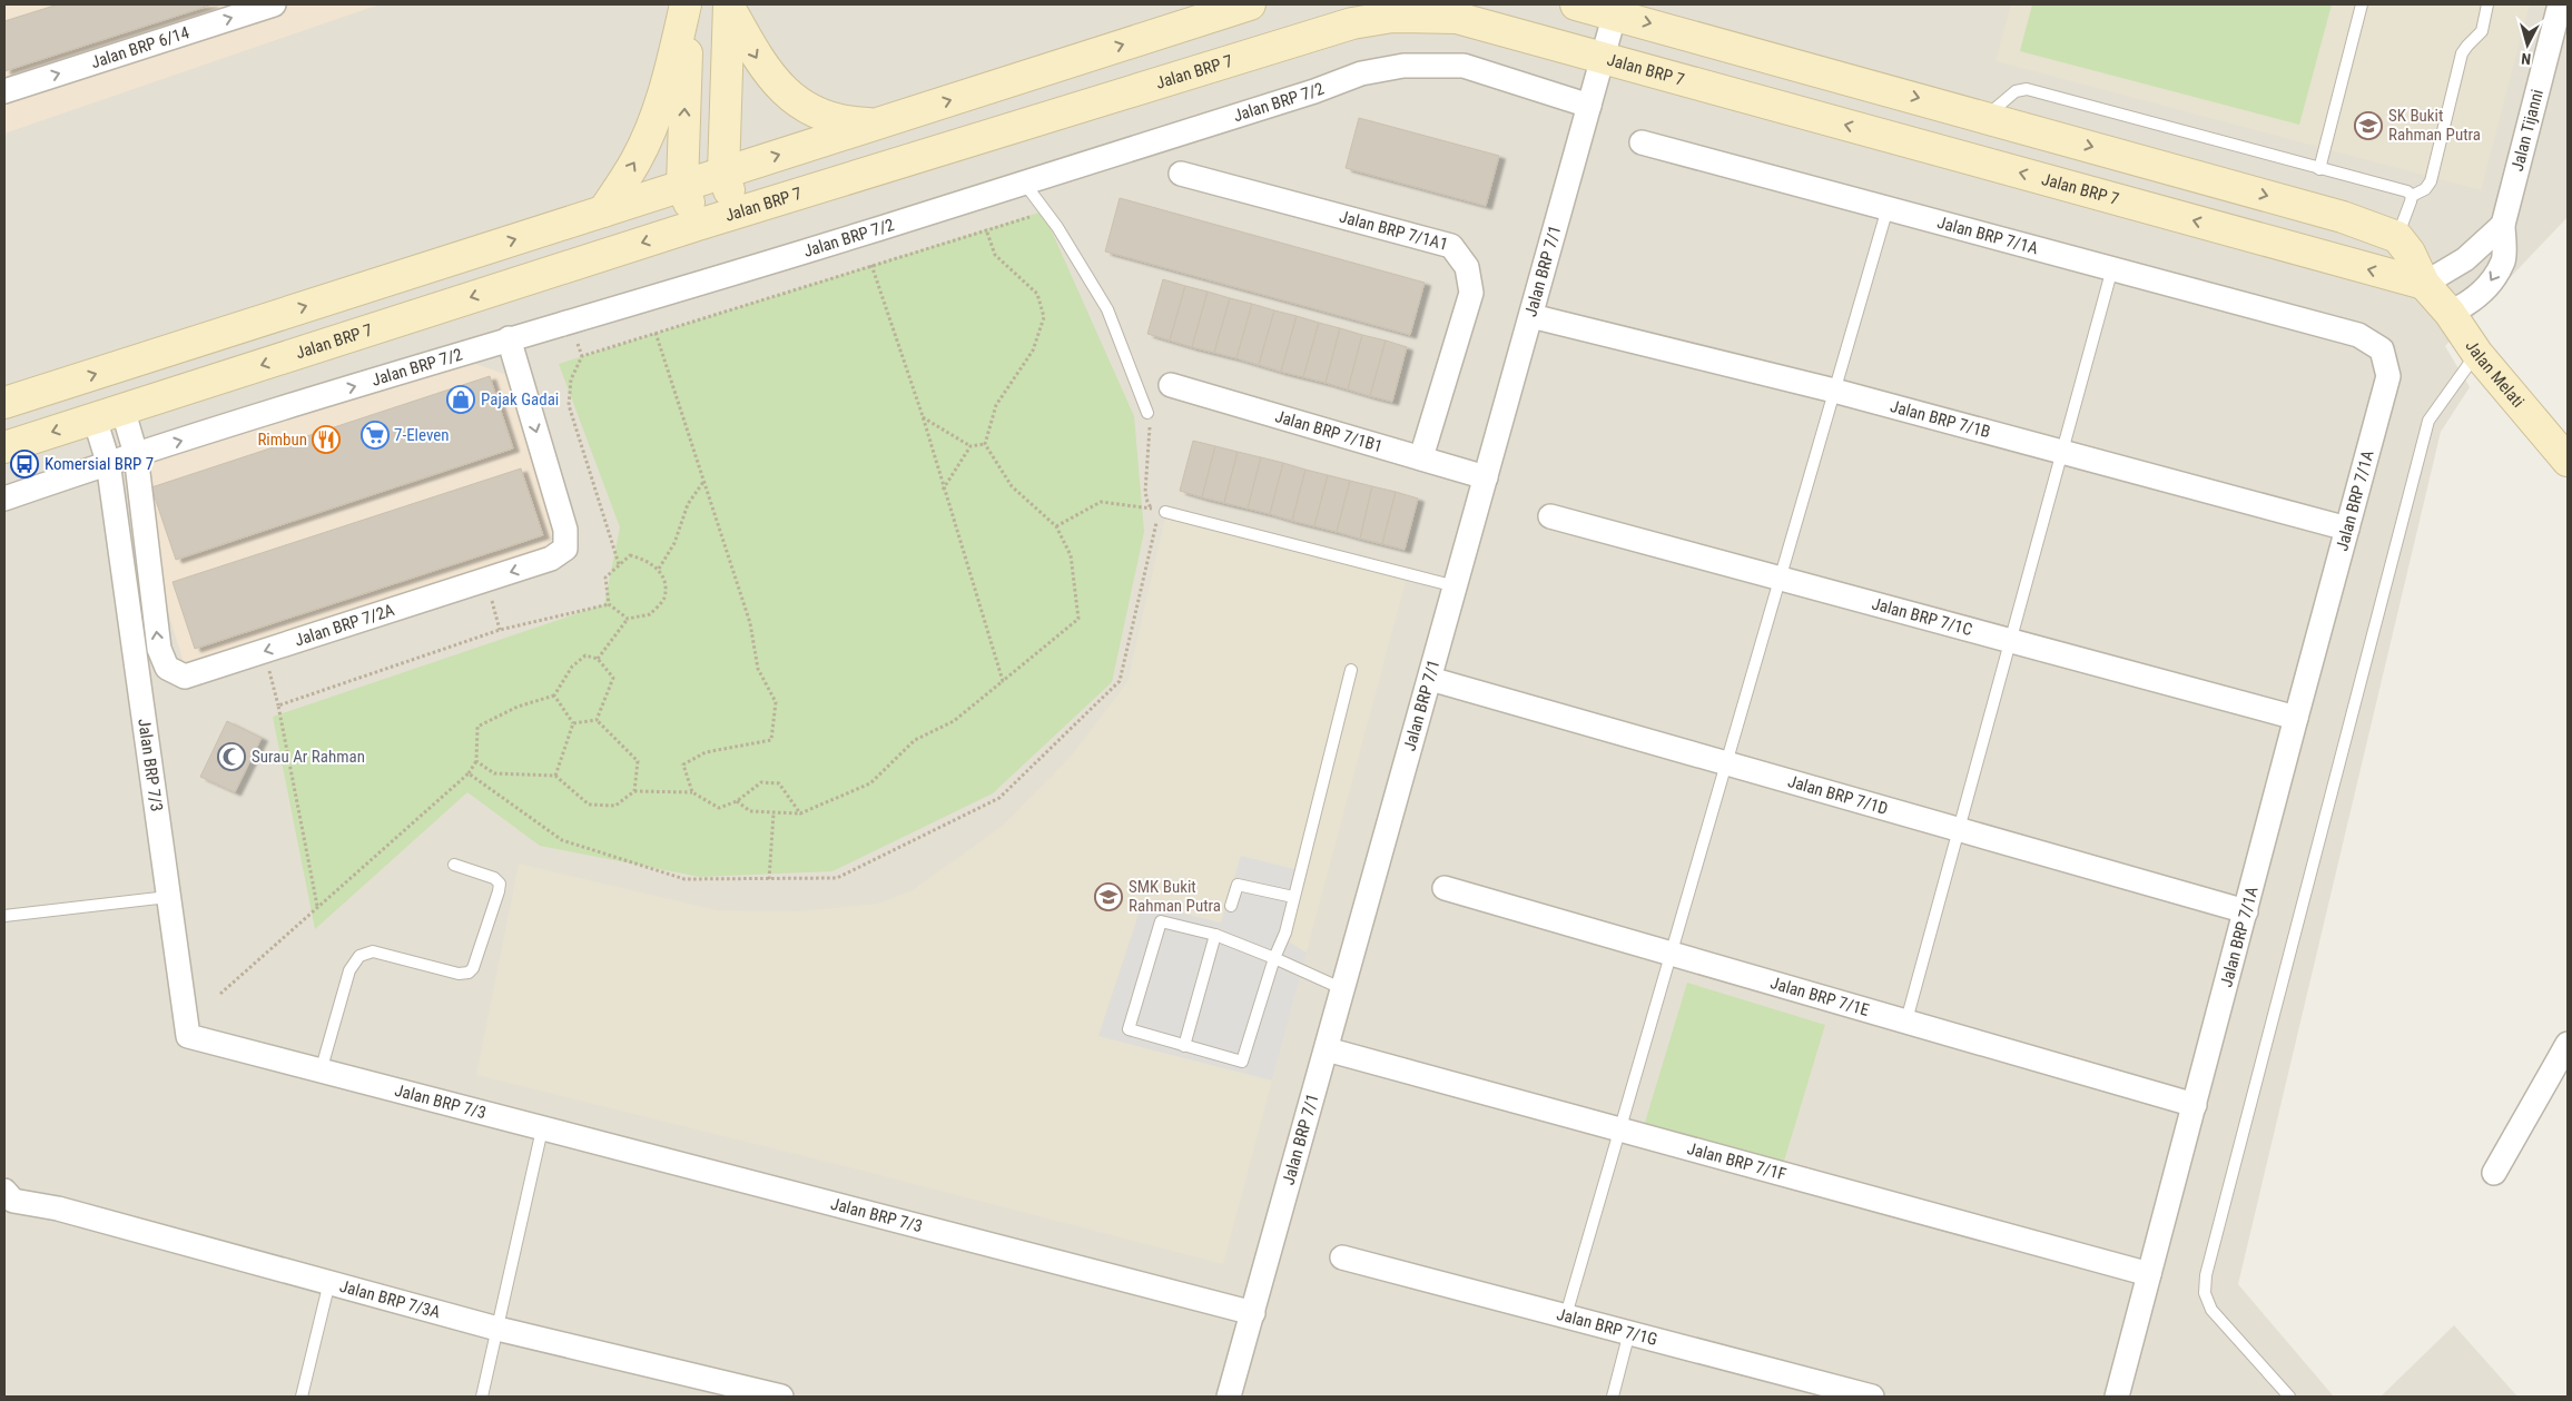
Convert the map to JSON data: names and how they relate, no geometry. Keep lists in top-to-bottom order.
{
  "streets": {
    "main road": ["Jalan BRP 7", "Jalan Melati"],
    "street": [
      "Jalan BRP 6/14",
      "Jalan BRP 7/2",
      "Jalan Tijanni",
      "Jalan BRP 7/1A1",
      "Jalan BRP 7/1A",
      "Jalan BRP 7/1",
      "Jalan BRP 7/1B",
      "Jalan BRP 7/1B1",
      "Jalan BRP 7/1C",
      "Jalan BRP 7/2A",
      "Jalan BRP 7/3",
      "Jalan BRP 7/1D",
      "Jalan BRP 7/1E",
      "Jalan BRP 7/1F",
      "Jalan BRP 7/3A",
      "Jalan BRP 7/1G"
    ]
  },
  "crossings": [
    ["Jalan BRP 7", "Jalan BRP 7/1"],
    ["Jalan BRP 7", "Jalan Melati"],
    ["Jalan BRP 7", "Jalan BRP 7/2A"],
    ["Jalan BRP 7", "Jalan BRP 7/3"],
    ["Jalan BRP 7/2", "Jalan BRP 7/1"],
    ["Jalan BRP 7/2", "Jalan BRP 7/2A"],
    ["Jalan BRP 7/2", "Jalan BRP 7/3"],
    ["Jalan Tijanni", "Jalan Melati"],
    ["Jalan BRP 7/1A1", "Jalan BRP 7/1B1"],
    ["Jalan BRP 7/1A", "Jalan BRP 7/1B"],
    ["Jalan BRP 7/1A", "Jalan BRP 7/1C"],
    ["Jalan BRP 7/1A", "Jalan BRP 7/1D"],
    ["Jalan BRP 7/1A", "Jalan BRP 7/1E"],
    ["Jalan BRP 7/1A", "Jalan BRP 7/1F"],
    ["Jalan BRP 7/1", "Jalan BRP 7/1B"],
    ["Jalan BRP 7/1", "Jalan BRP 7/1B1"],
    ["Jalan BRP 7/1", "Jalan BRP 7/3"],
    ["Jalan BRP 7/1", "Jalan BRP 7/1D"],
    ["Jalan BRP 7/1", "Jalan BRP 7/1F"],
    ["Jalan BRP 7/2A", "Jalan BRP 7/3"]
  ],
  "one_way": ["Jalan BRP 6/14"],
  "places": {
    "school or university": ["SK Bukit Rahman Putra", "SMK Bukit Rahman Putra"],
    "shop": ["Pajak Gadai"],
    "supermarket": ["7-Eleven"],
    "restaurant": ["Rimbun"],
    "bus stop": ["Komersial BRP 7"],
    "mosque": ["Surau Ar Rahman"]
  },
  "north": "bottom"
}
